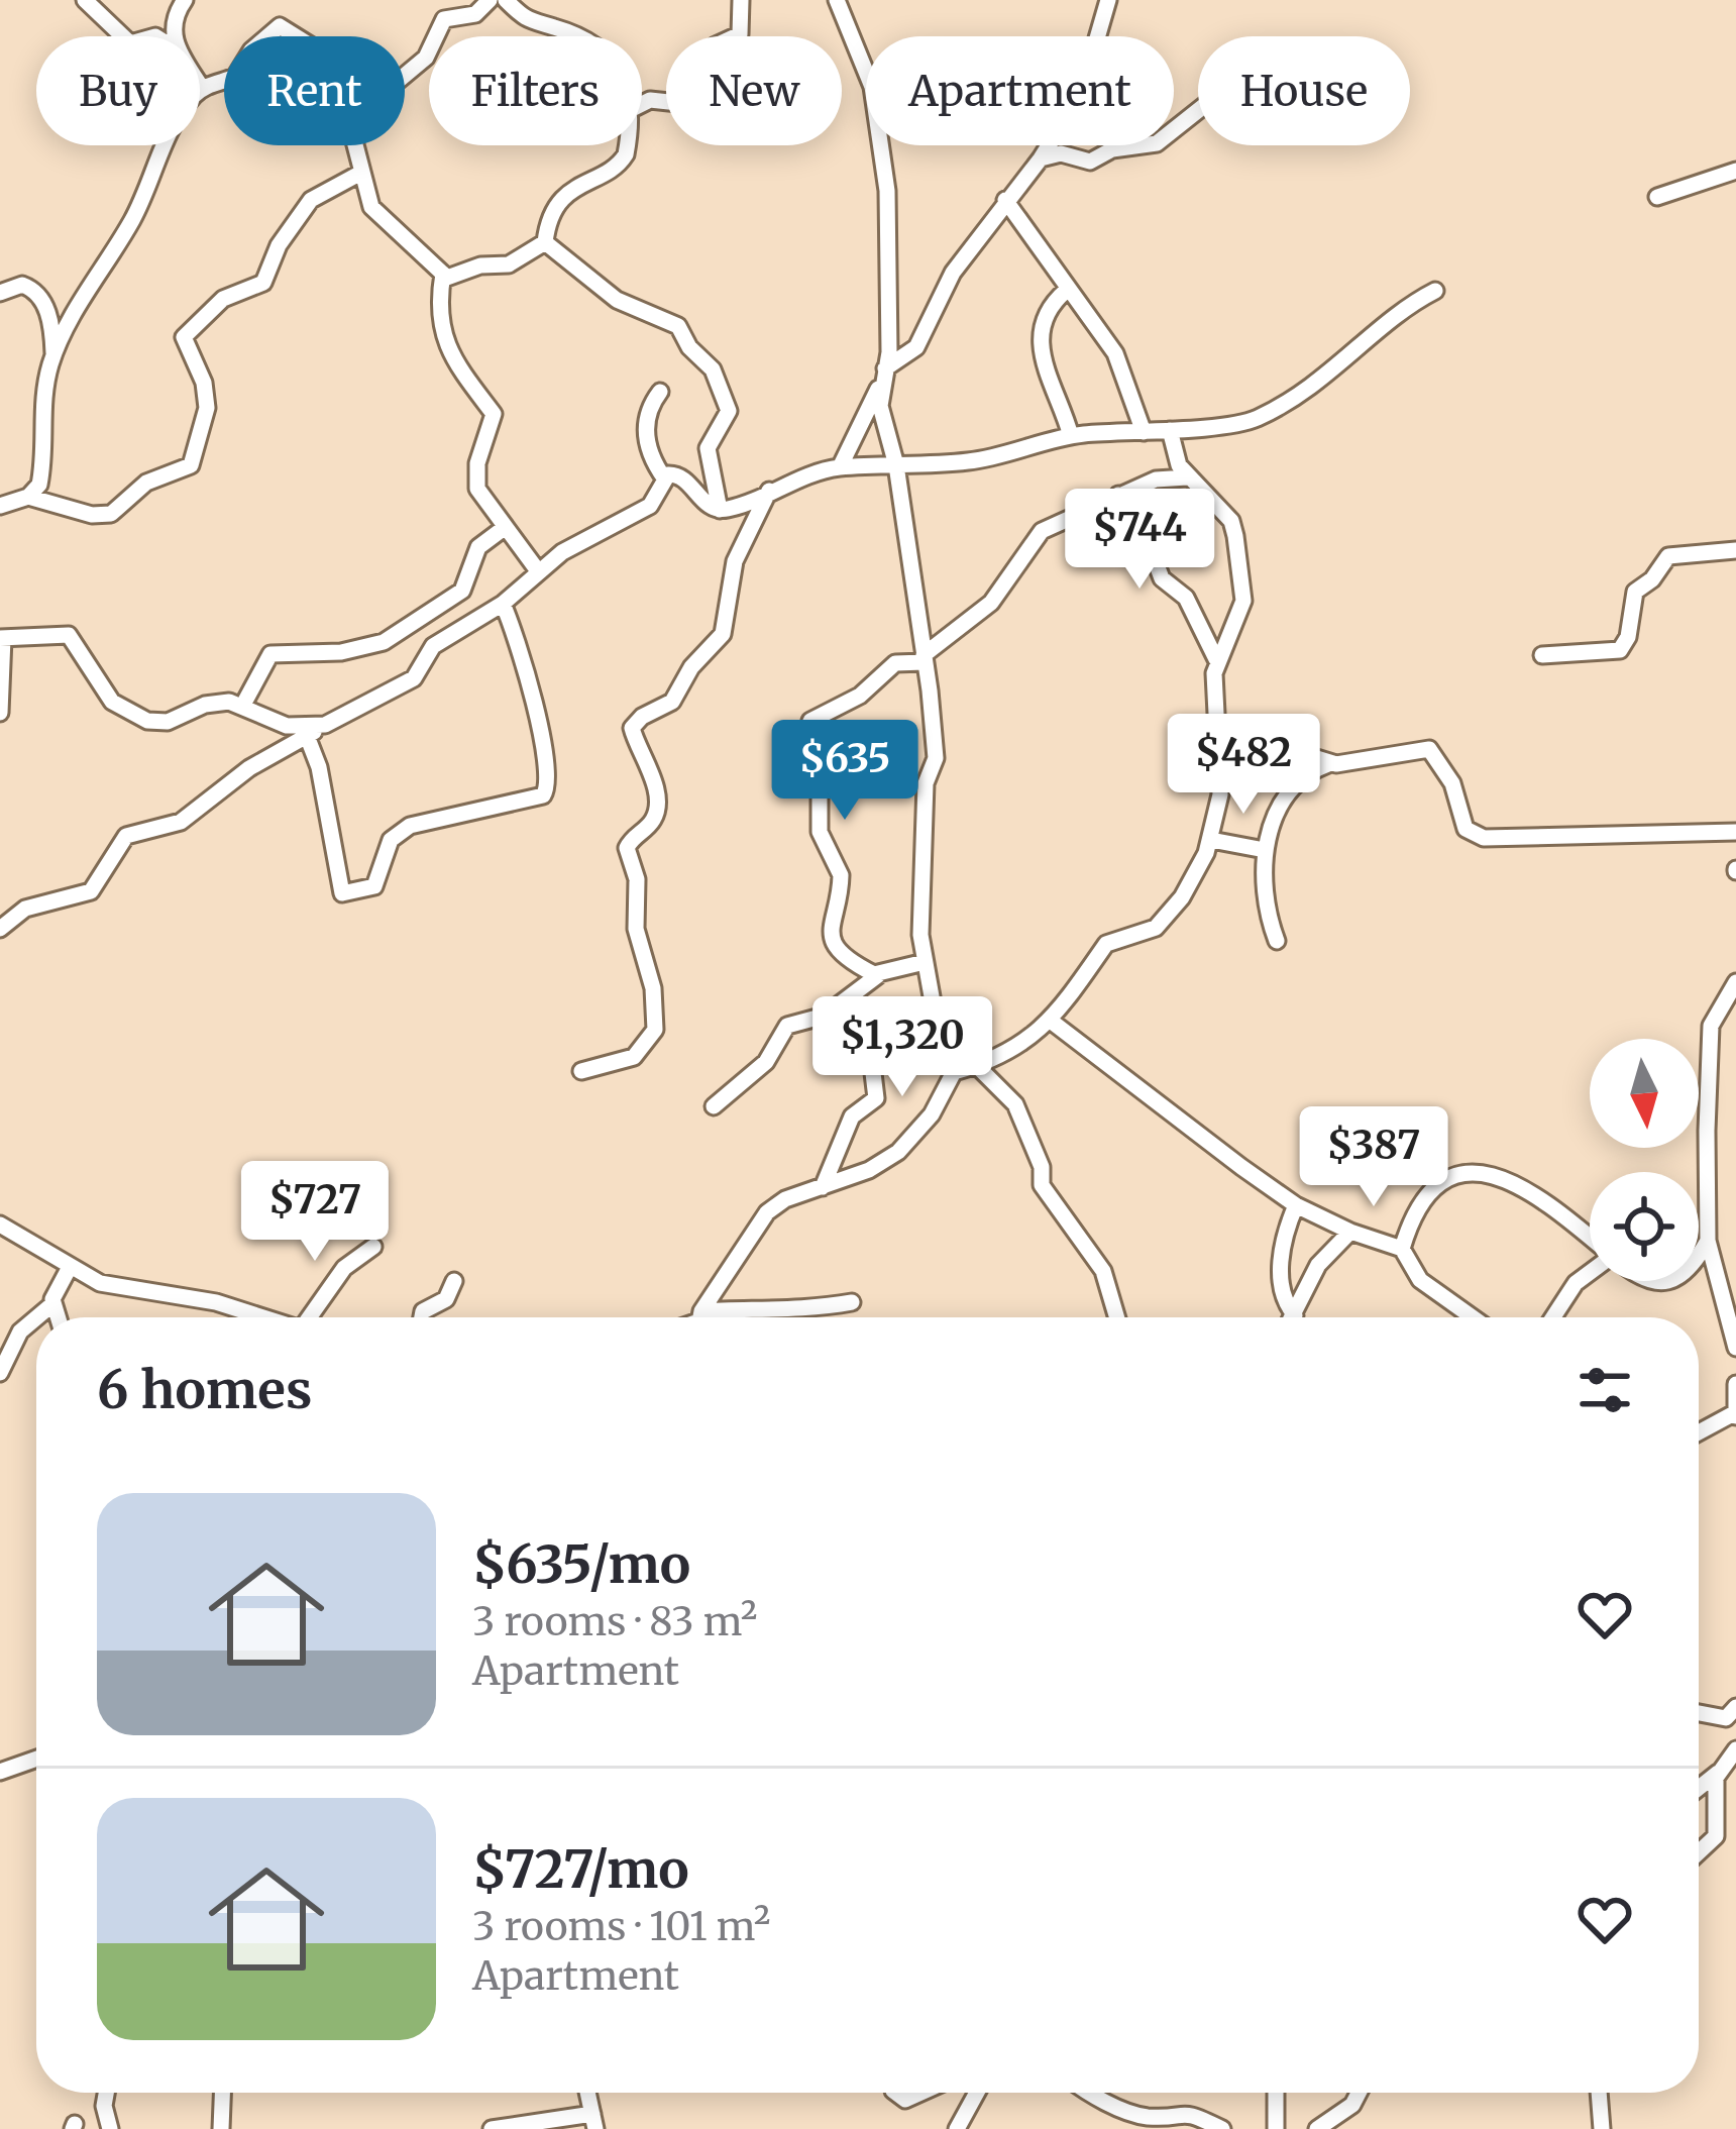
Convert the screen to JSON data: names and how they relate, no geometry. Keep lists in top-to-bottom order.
{
  "north": "bottom",
  "page": {
    "chip": [
      "Buy",
      "Rent",
      "Filters",
      "New",
      "Apartment",
      "House"
    ],
    "price": [
      "$744",
      "$482",
      "$635",
      "$1,320",
      "$387",
      "$727"
    ],
    "heading": "6 homes",
    "list": [
      {
        "name": "$635/mo",
        "note": "3 rooms · 83 m² · Apartment"
      },
      {
        "name": "$727/mo",
        "note": "3 rooms · 101 m² · Apartment"
      }
    ]
  }
}
